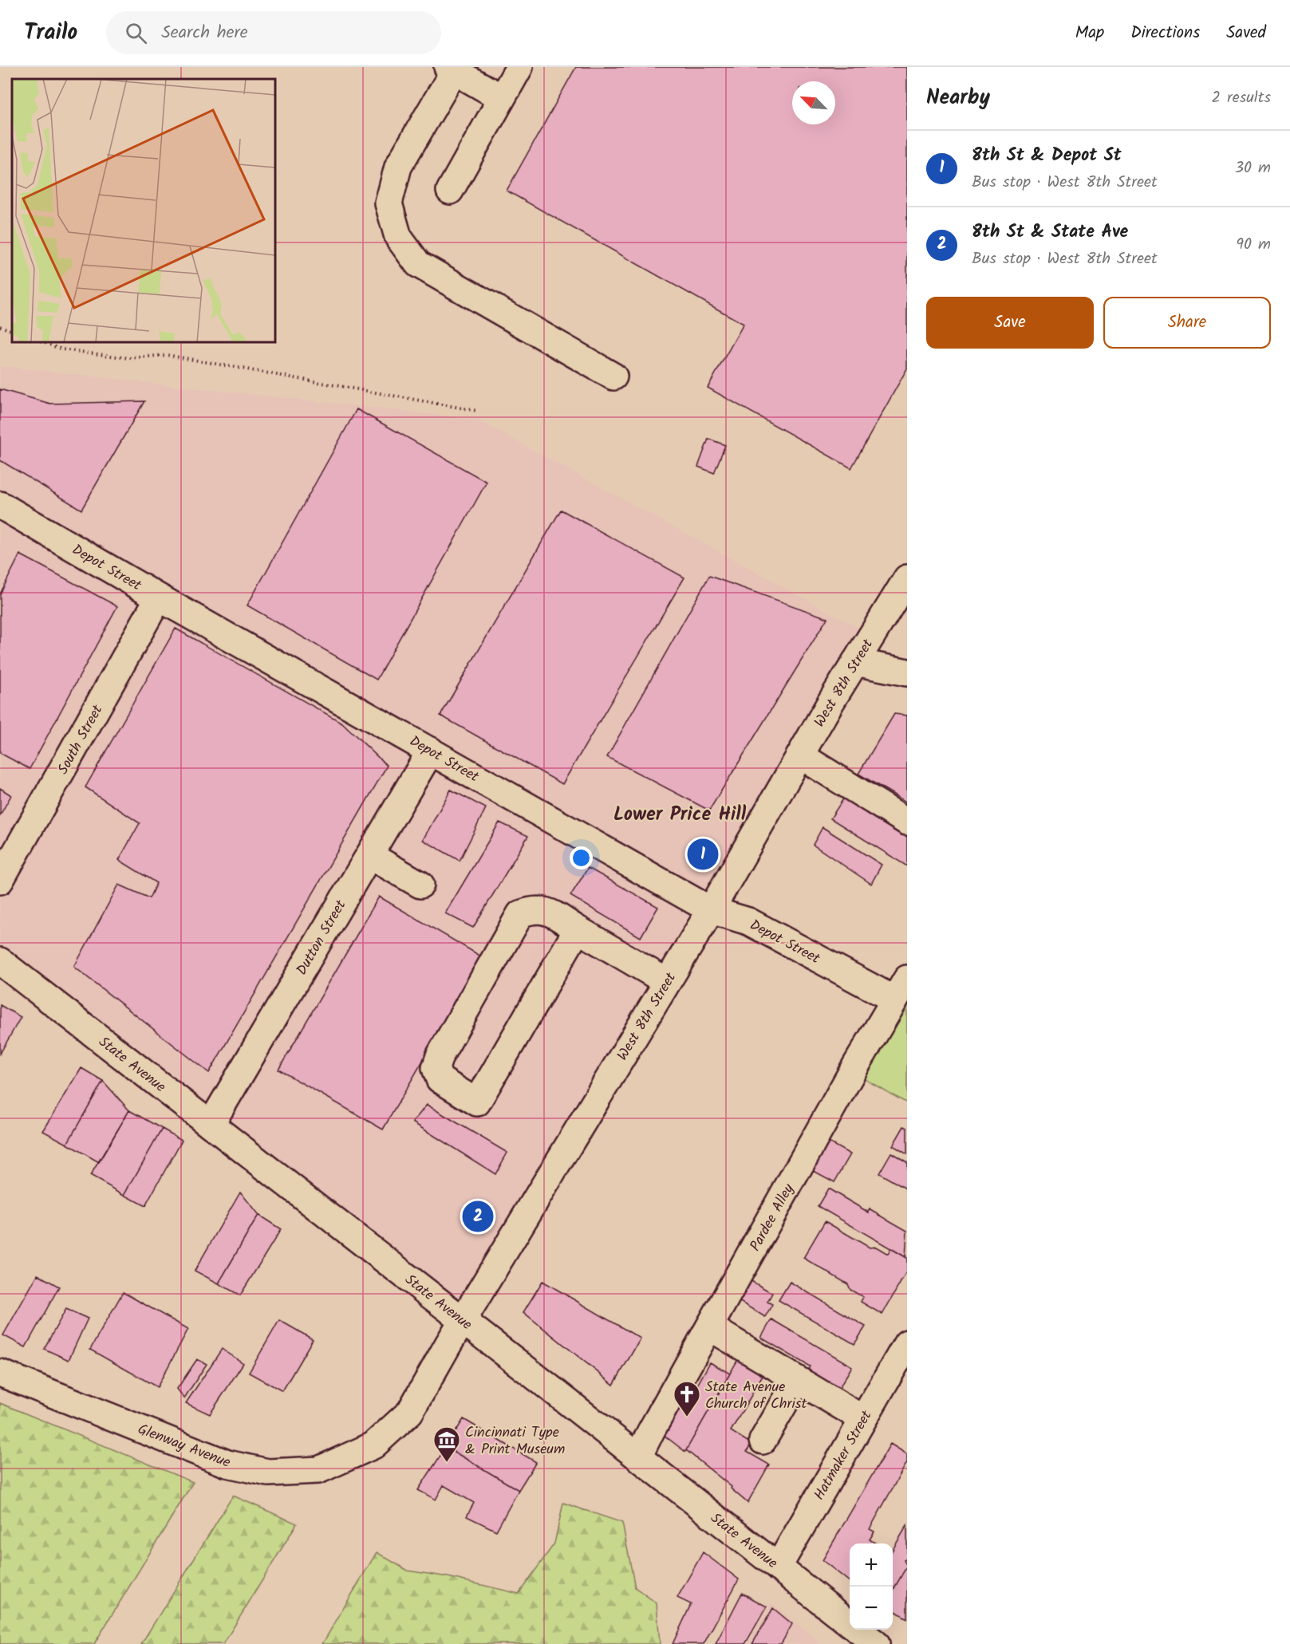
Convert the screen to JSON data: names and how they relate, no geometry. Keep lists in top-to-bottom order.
{
  "streets": {
    "street": [
      "Depot Street",
      "West 8th Street",
      "South Street",
      "Dutton Street",
      "State Avenue",
      "Pardee Alley",
      "Glenway Avenue",
      "Hatmaker Street"
    ]
  },
  "crossings": [
    ["Depot Street", "West 8th Street"],
    ["Depot Street", "South Street"],
    ["Depot Street", "Dutton Street"],
    ["Depot Street", "Pardee Alley"],
    ["West 8th Street", "State Avenue"],
    ["West 8th Street", "Glenway Avenue"],
    ["Dutton Street", "State Avenue"],
    ["State Avenue", "Pardee Alley"],
    ["State Avenue", "Hatmaker Street"]
  ],
  "districts": ["Lower Price Hill"],
  "places": {
    "church": ["State Avenue Church of Christ"],
    "museum": ["Cincinnati Type & Print Museum"]
  },
  "north": "top left",
  "page": {
    "header": "Trailo",
    "search": "Search here",
    "nav": ["Map", "Directions", "Saved"],
    "heading": ["Nearby", "2 results"],
    "list": [
      {
        "mark": "1",
        "name": "8th St & Depot St",
        "note": "Bus stop · West 8th Street",
        "value": "30 m"
      },
      {
        "mark": "2",
        "name": "8th St & State Ave",
        "note": "Bus stop · West 8th Street",
        "value": "90 m"
      }
    ],
    "buttons": ["Save", "Share"],
    "pins": ["1", "2"],
    "map_buttons": ["+", "−"]
  }
}
